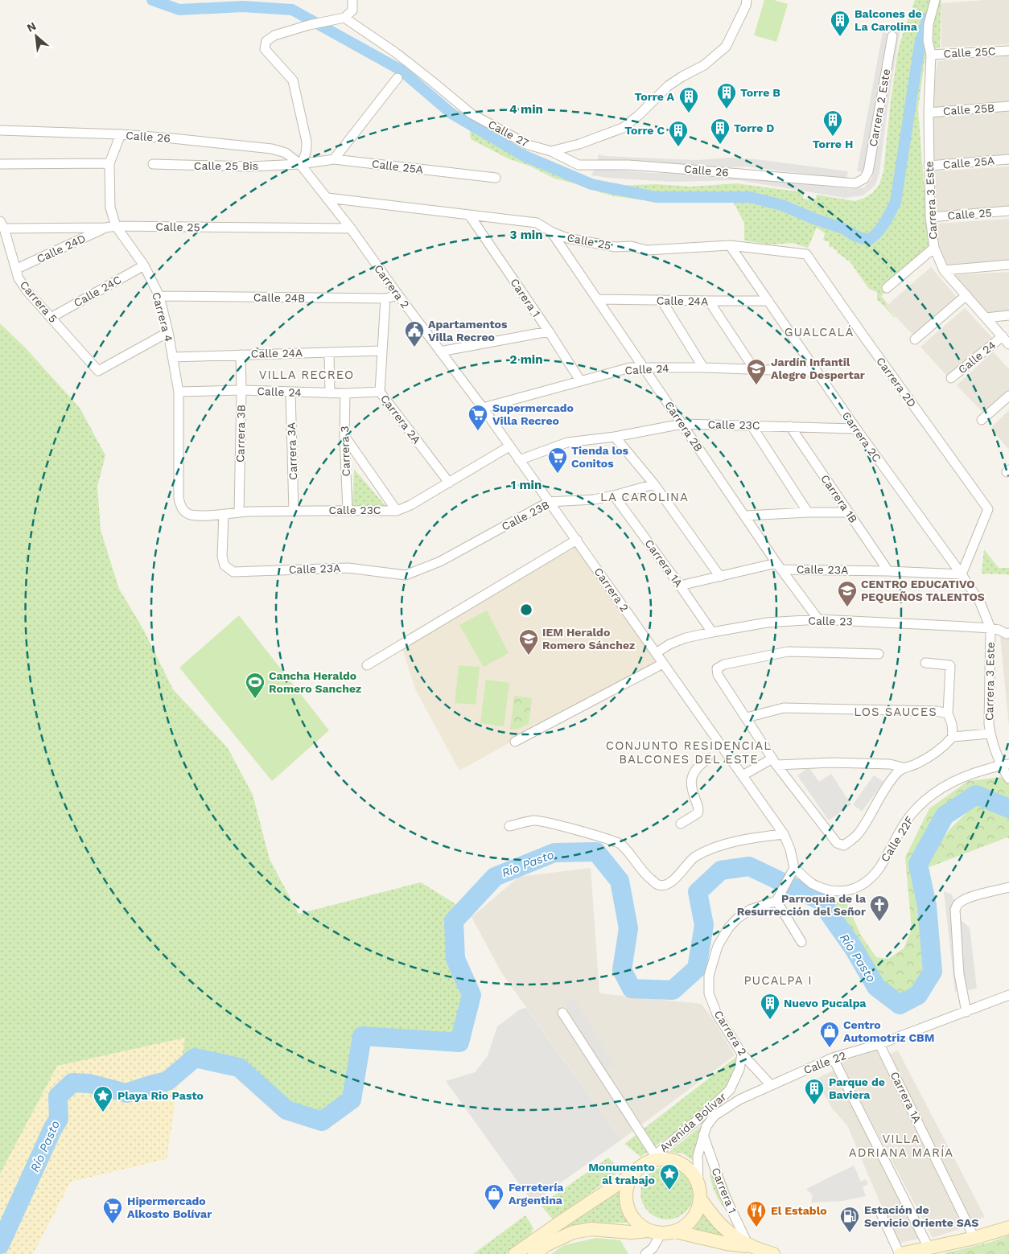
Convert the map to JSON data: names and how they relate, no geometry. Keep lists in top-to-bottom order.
{
  "streets": {
    "street": [
      "Calle 25C",
      "Carrera 2 Este",
      "Calle 25B",
      "Calle 27",
      "Calle 26",
      "Calle 25A",
      "Calle 25 Bis",
      "Carrera 3 Este",
      "Calle 25",
      "Calle 24D",
      "Carrera 2",
      "Calle 24C",
      "Calle 24B",
      "Carera 1",
      "Calle 24A",
      "Carrera 5",
      "Carrera 4",
      "Calle 24",
      "Carrera 2D",
      "Carrera 2A",
      "Calle 23C",
      "Carrera 2B",
      "Carrera 3B",
      "Carrera 2C",
      "Carrera 3A",
      "Carrera 3",
      "Carrera 1B",
      "Calle 23B",
      "Carrera 1A",
      "Calle 23A",
      "Calle 23",
      "Calle 22F",
      "Calle 22",
      "Avenida Bolívar",
      "Carrera 1"
    ]
  },
  "crossings": [
    ["Calle 25C", "Carrera 3 Este"],
    ["Carrera 2 Este", "Calle 26"],
    ["Calle 25B", "Carrera 3 Este"],
    ["Calle 27", "Calle 26"],
    ["Calle 26", "Calle 25A"],
    ["Calle 26", "Calle 25 Bis"],
    ["Calle 26", "Carrera 2"],
    ["Calle 26", "Carrera 4"],
    ["Calle 25A", "Calle 25 Bis"],
    ["Calle 25A", "Carrera 3 Este"],
    ["Calle 25A", "Carrera 2"],
    ["Calle 25 Bis", "Carrera 2"],
    ["Carrera 3 Este", "Calle 25"],
    ["Carrera 3 Este", "Calle 24"],
    ["Carrera 3 Este", "Carrera 2C"],
    ["Carrera 3 Este", "Calle 23"],
    ["Carrera 3 Este", "Calle 22F"],
    ["Calle 25", "Calle 24D"],
    ["Calle 25", "Carrera 2"],
    ["Calle 25", "Carera 1"],
    ["Calle 25", "Carrera 5"],
    ["Calle 25", "Carrera 4"],
    ["Calle 25", "Carrera 2D"],
    ["Calle 25", "Carrera 2B"],
    ["Calle 25", "Carrera 2C"],
    ["Calle 24D", "Carrera 5"],
    ["Carrera 2", "Calle 24B"],
    ["Carrera 2", "Calle 24"],
    ["Carrera 2", "Calle 23C"],
    ["Carrera 2", "Calle 23B"],
    ["Carrera 2", "Calle 23"],
    ["Carrera 2", "Calle 22F"],
    ["Carrera 2", "Calle 22"],
    ["Carrera 2", "Avenida Bolívar"],
    ["Calle 24C", "Carrera 5"],
    ["Calle 24C", "Carrera 4"],
    ["Calle 24B", "Carrera 4"],
    ["Calle 24B", "Carrera 2A"],
    ["Carera 1", "Calle 24"],
    ["Calle 24A", "Carrera 4"],
    ["Calle 24A", "Carrera 2A"],
    ["Calle 24A", "Carrera 2B"],
    ["Calle 24A", "Carrera 3B"],
    ["Calle 24A", "Carrera 2C"],
    ["Carrera 5", "Carrera 4"],
    ["Carrera 4", "Calle 24"],
    ["Carrera 4", "Calle 23C"],
    ["Calle 24", "Carrera 2A"],
    ["Calle 24", "Carrera 2B"],
    ["Calle 24", "Carrera 3B"],
    ["Calle 24", "Carrera 2C"],
    ["Calle 24", "Carrera 3A"],
    ["Calle 24", "Carrera 3"],
    ["Carrera 2D", "Carrera 2C"],
    ["Carrera 2D", "Calle 23A"],
    ["Carrera 2A", "Calle 23C"],
    ["Calle 23C", "Carrera 2B"],
    ["Calle 23C", "Carrera 3B"],
    ["Calle 23C", "Carrera 2C"],
    ["Calle 23C", "Carrera 3A"],
    ["Calle 23C", "Carrera 3"],
    ["Calle 23C", "Carrera 1B"],
    ["Calle 23C", "Calle 23A"],
    ["Carrera 2B", "Calle 23A"],
    ["Carrera 2B", "Calle 23"],
    ["Carrera 2C", "Calle 23A"],
    ["Carrera 2C", "Calle 23"],
    ["Carrera 1B", "Calle 23A"],
    ["Calle 23B", "Carrera 1A"],
    ["Calle 23B", "Calle 23A"],
    ["Carrera 1A", "Calle 23A"],
    ["Carrera 1A", "Calle 23"],
    ["Carrera 1A", "Calle 22"],
    ["Calle 22", "Avenida Bolívar"],
    ["Calle 22", "Carrera 1"]
  ],
  "districts": [
    "GUALCALÁ",
    "VILLA RECREO",
    "LA CAROLINA",
    "LOS SAUCES",
    "CONJUNTO RESIDENCIAL BALCONES DEL ESTE",
    "PUCALPA I",
    "VILLA ADRIANA MARÍA"
  ],
  "water": ["Río Pasto"],
  "places": {
    "building": [
      "Balcones de La Carolina",
      "Torre B",
      "Torre A",
      "Torre H",
      "Torre D",
      "Torre C",
      "Nuevo Pucalpa",
      "Parque de Baviera"
    ],
    "public building": ["Apartamentos Villa Recreo"],
    "school or university": ["Jardín Infantil Alegre Despertar", "CENTRO EDUCATIVO PEQUEÑOS TALENTOS", "IEM Heraldo Romero Sánchez"],
    "supermarket": ["Supermercado Villa Recreo", "Tienda los Conitos", "Hipermercado Alkosto Bolívar"],
    "sports": ["Cancha Heraldo Romero Sanchez"],
    "church": ["Parroquia de la Resurrección del Señor"],
    "shop": ["Centro Automotriz CBM", "Ferretería Argentina"],
    "place": ["Playa Rio Pasto", "Monumento al trabajo"],
    "restaurant": ["El Establo"],
    "fuel station": ["Estación de Servicio Oriente SAS"]
  },
  "north": "top left",
  "rings": [
    "4 min",
    "3 min",
    "2 min",
    "1 min"
  ]
}
